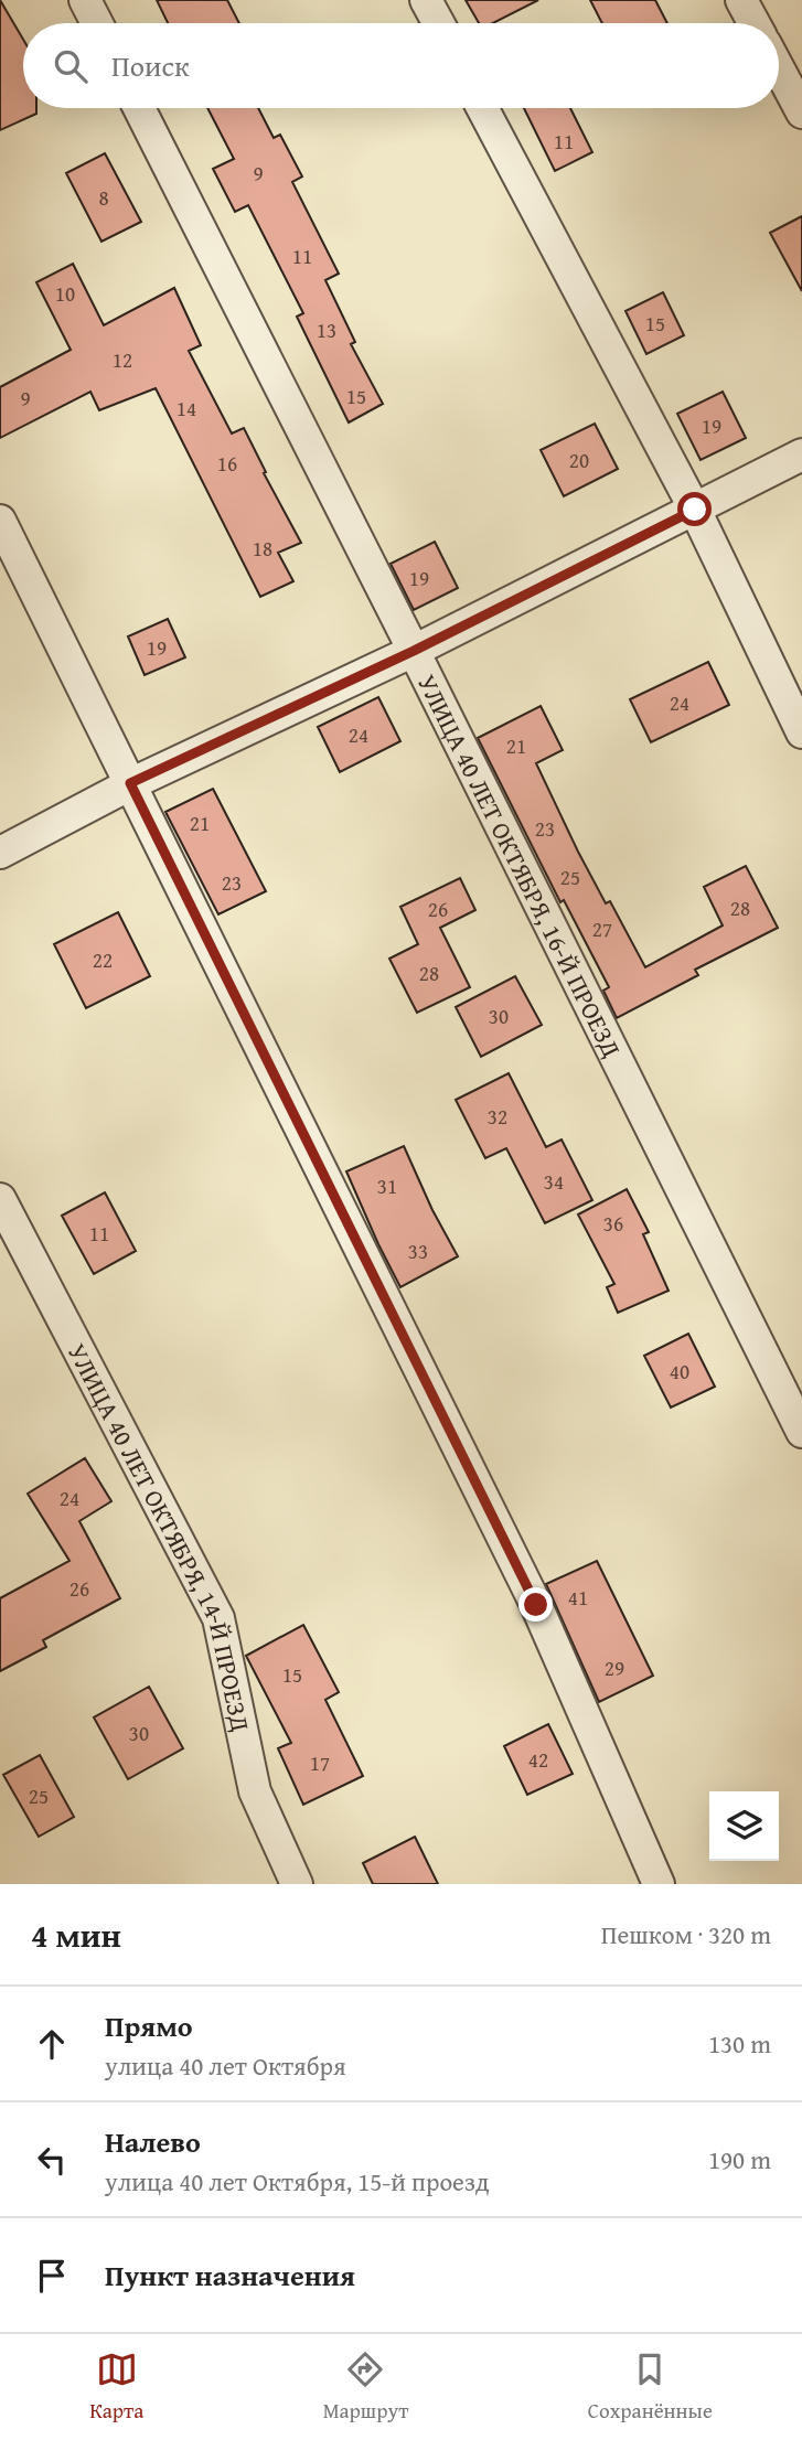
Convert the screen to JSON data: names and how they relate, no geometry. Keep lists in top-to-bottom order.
{
  "streets": {
    "street": ["УЛИЦА 40 ЛЕТ ОКТЯБРЯ, 16-Й ПРОЕЗД", "УЛИЦА 40 ЛЕТ ОКТЯБРЯ, 14-Й ПРОЕЗД"]
  },
  "house_numbers": [
    "11",
    "9",
    "8",
    "11",
    "10",
    "15",
    "13",
    "12",
    "15",
    "9",
    "14",
    "19",
    "20",
    "16",
    "18",
    "19",
    "19",
    "24",
    "24",
    "21",
    "21",
    "23",
    "25",
    "23",
    "28",
    "26",
    "27",
    "22",
    "28",
    "30",
    "32",
    "34",
    "31",
    "36",
    "11",
    "33",
    "40",
    "24",
    "26",
    "41",
    "29",
    "15",
    "30",
    "42",
    "17",
    "25"
  ],
  "page": {
    "search": "Поиск",
    "heading": ["4 мин", "Пешком · 320 m"],
    "list": [
      ["Прямо", "улица 40 лет Октября", "130 m"],
      ["Налево", "улица 40 лет Октября, 15-й проезд", "190 m"],
      "Пункт назначения"
    ],
    "nav": ["Карта", "Маршрут", "Сохранённые"]
  }
}
